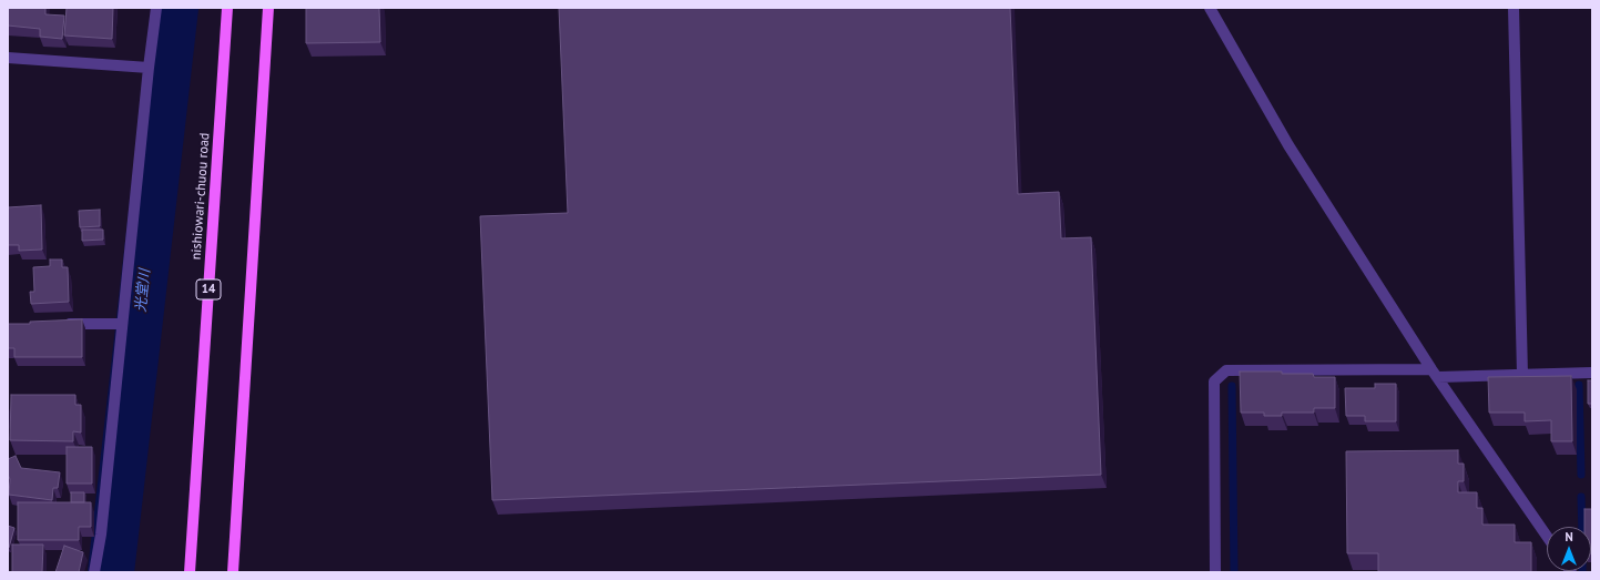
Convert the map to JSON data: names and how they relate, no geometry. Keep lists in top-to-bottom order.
{
  "streets": {
    "main road": ["nishiowari-chuou road", "14"]
  },
  "water": ["光堂川"],
  "north": "top"
}
